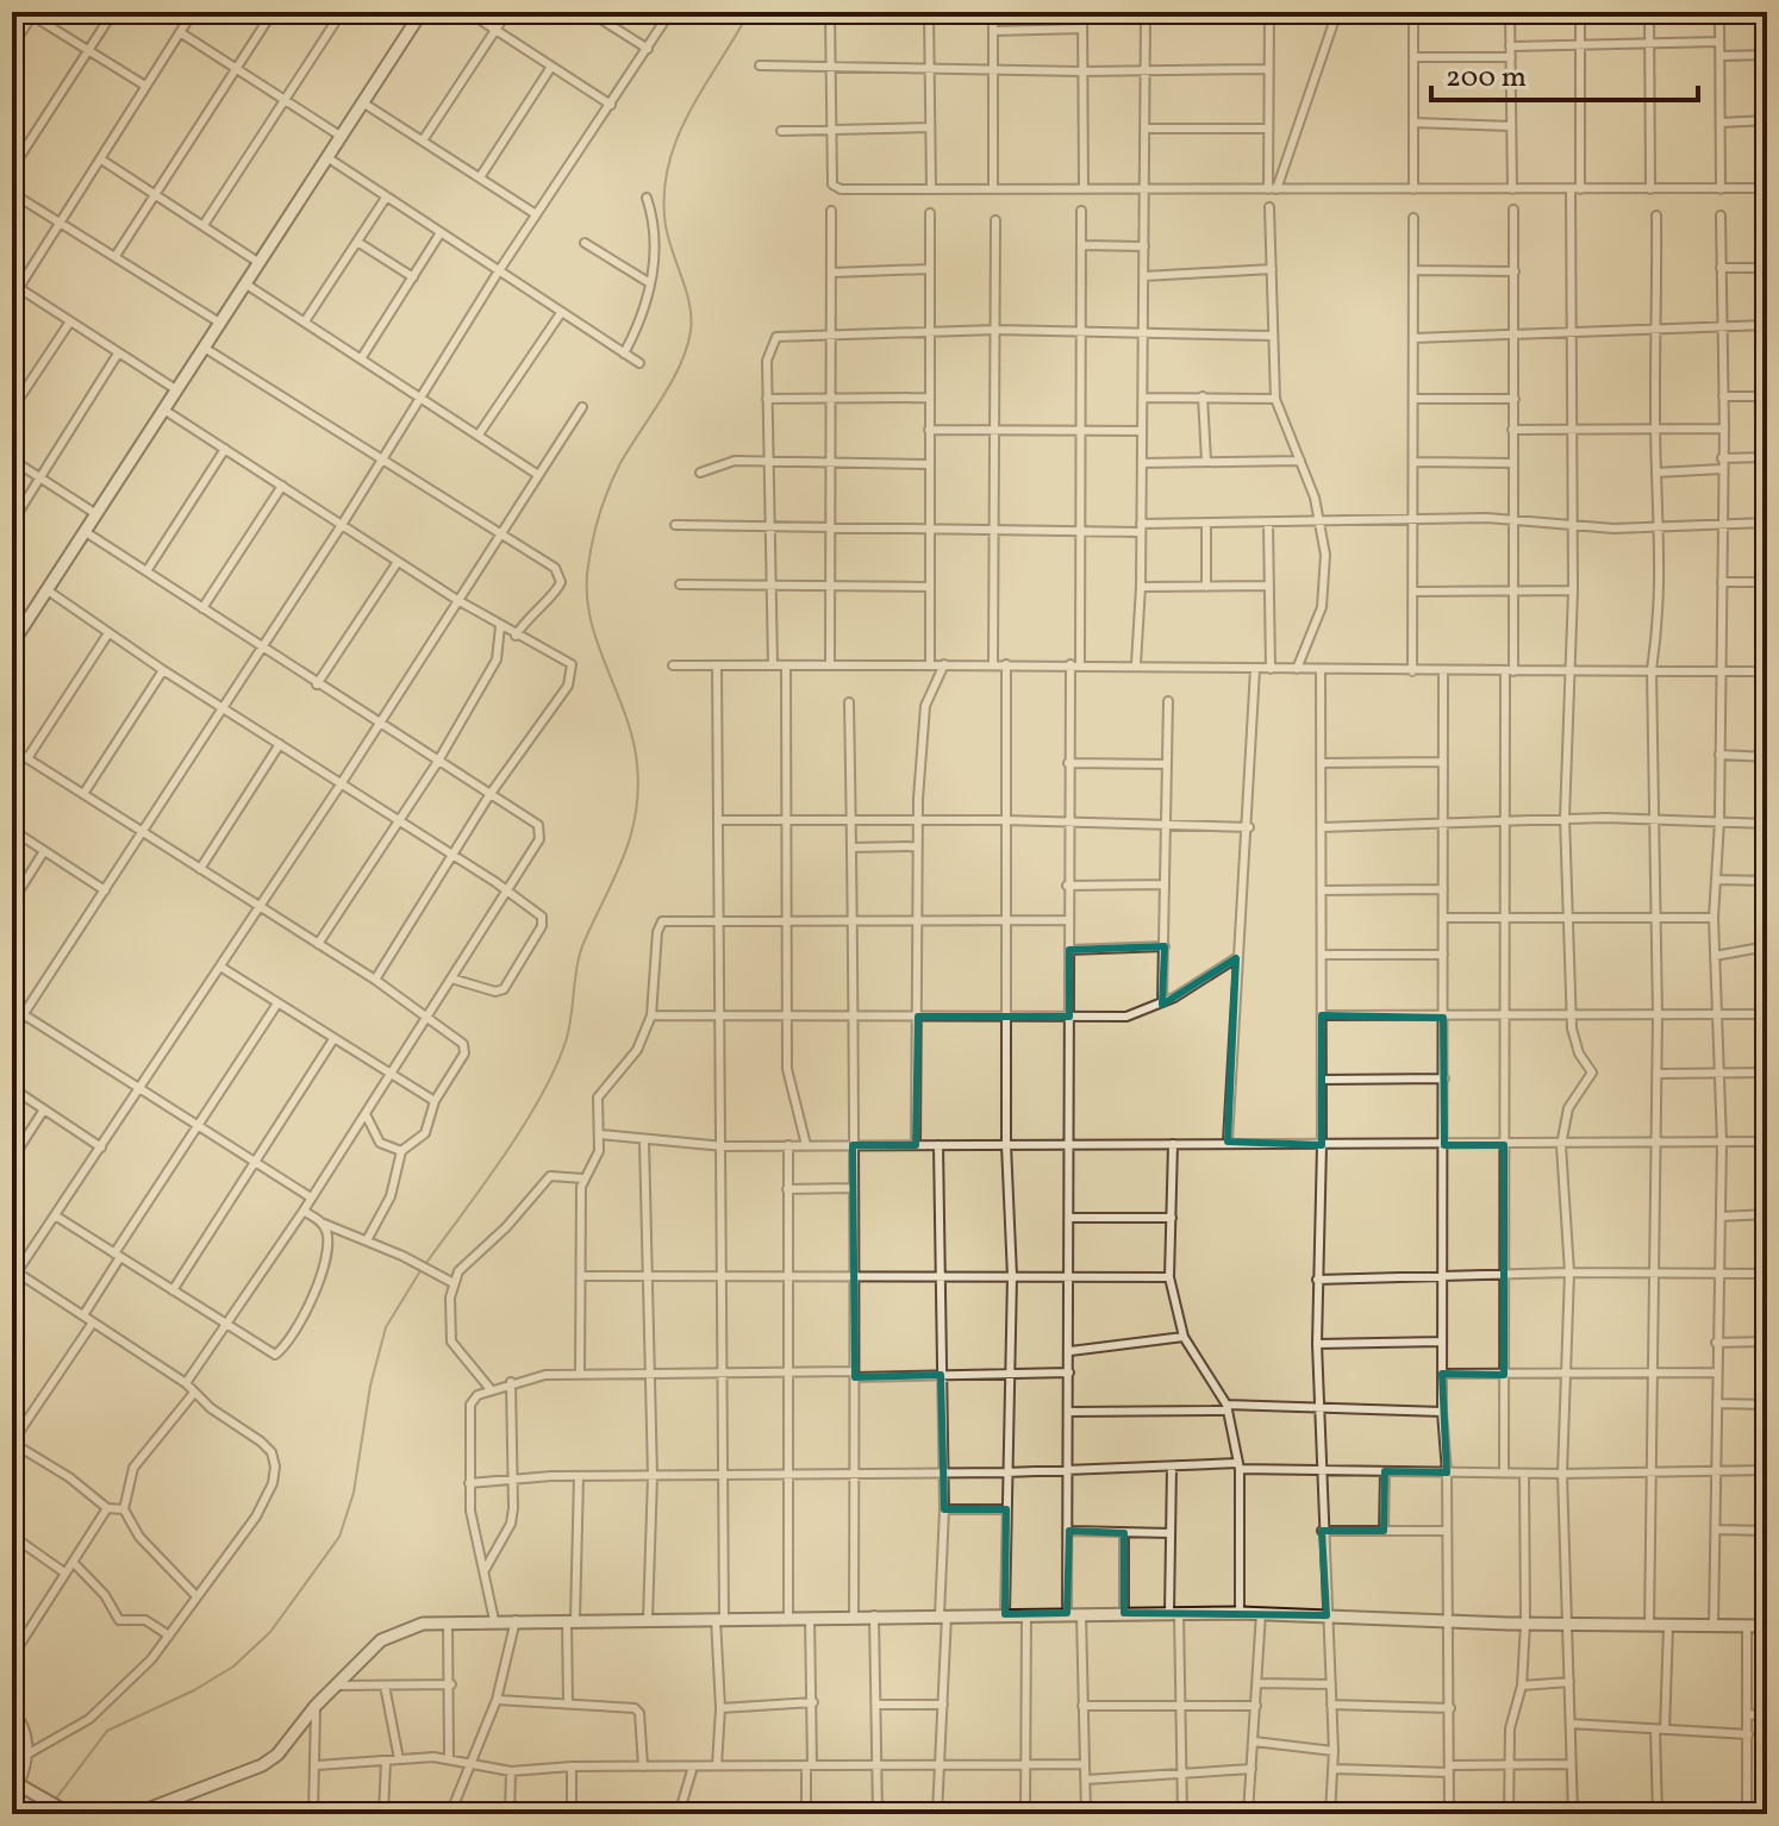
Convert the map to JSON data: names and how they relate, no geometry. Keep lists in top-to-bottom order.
{
  "scale_bar": "200 m"
}
